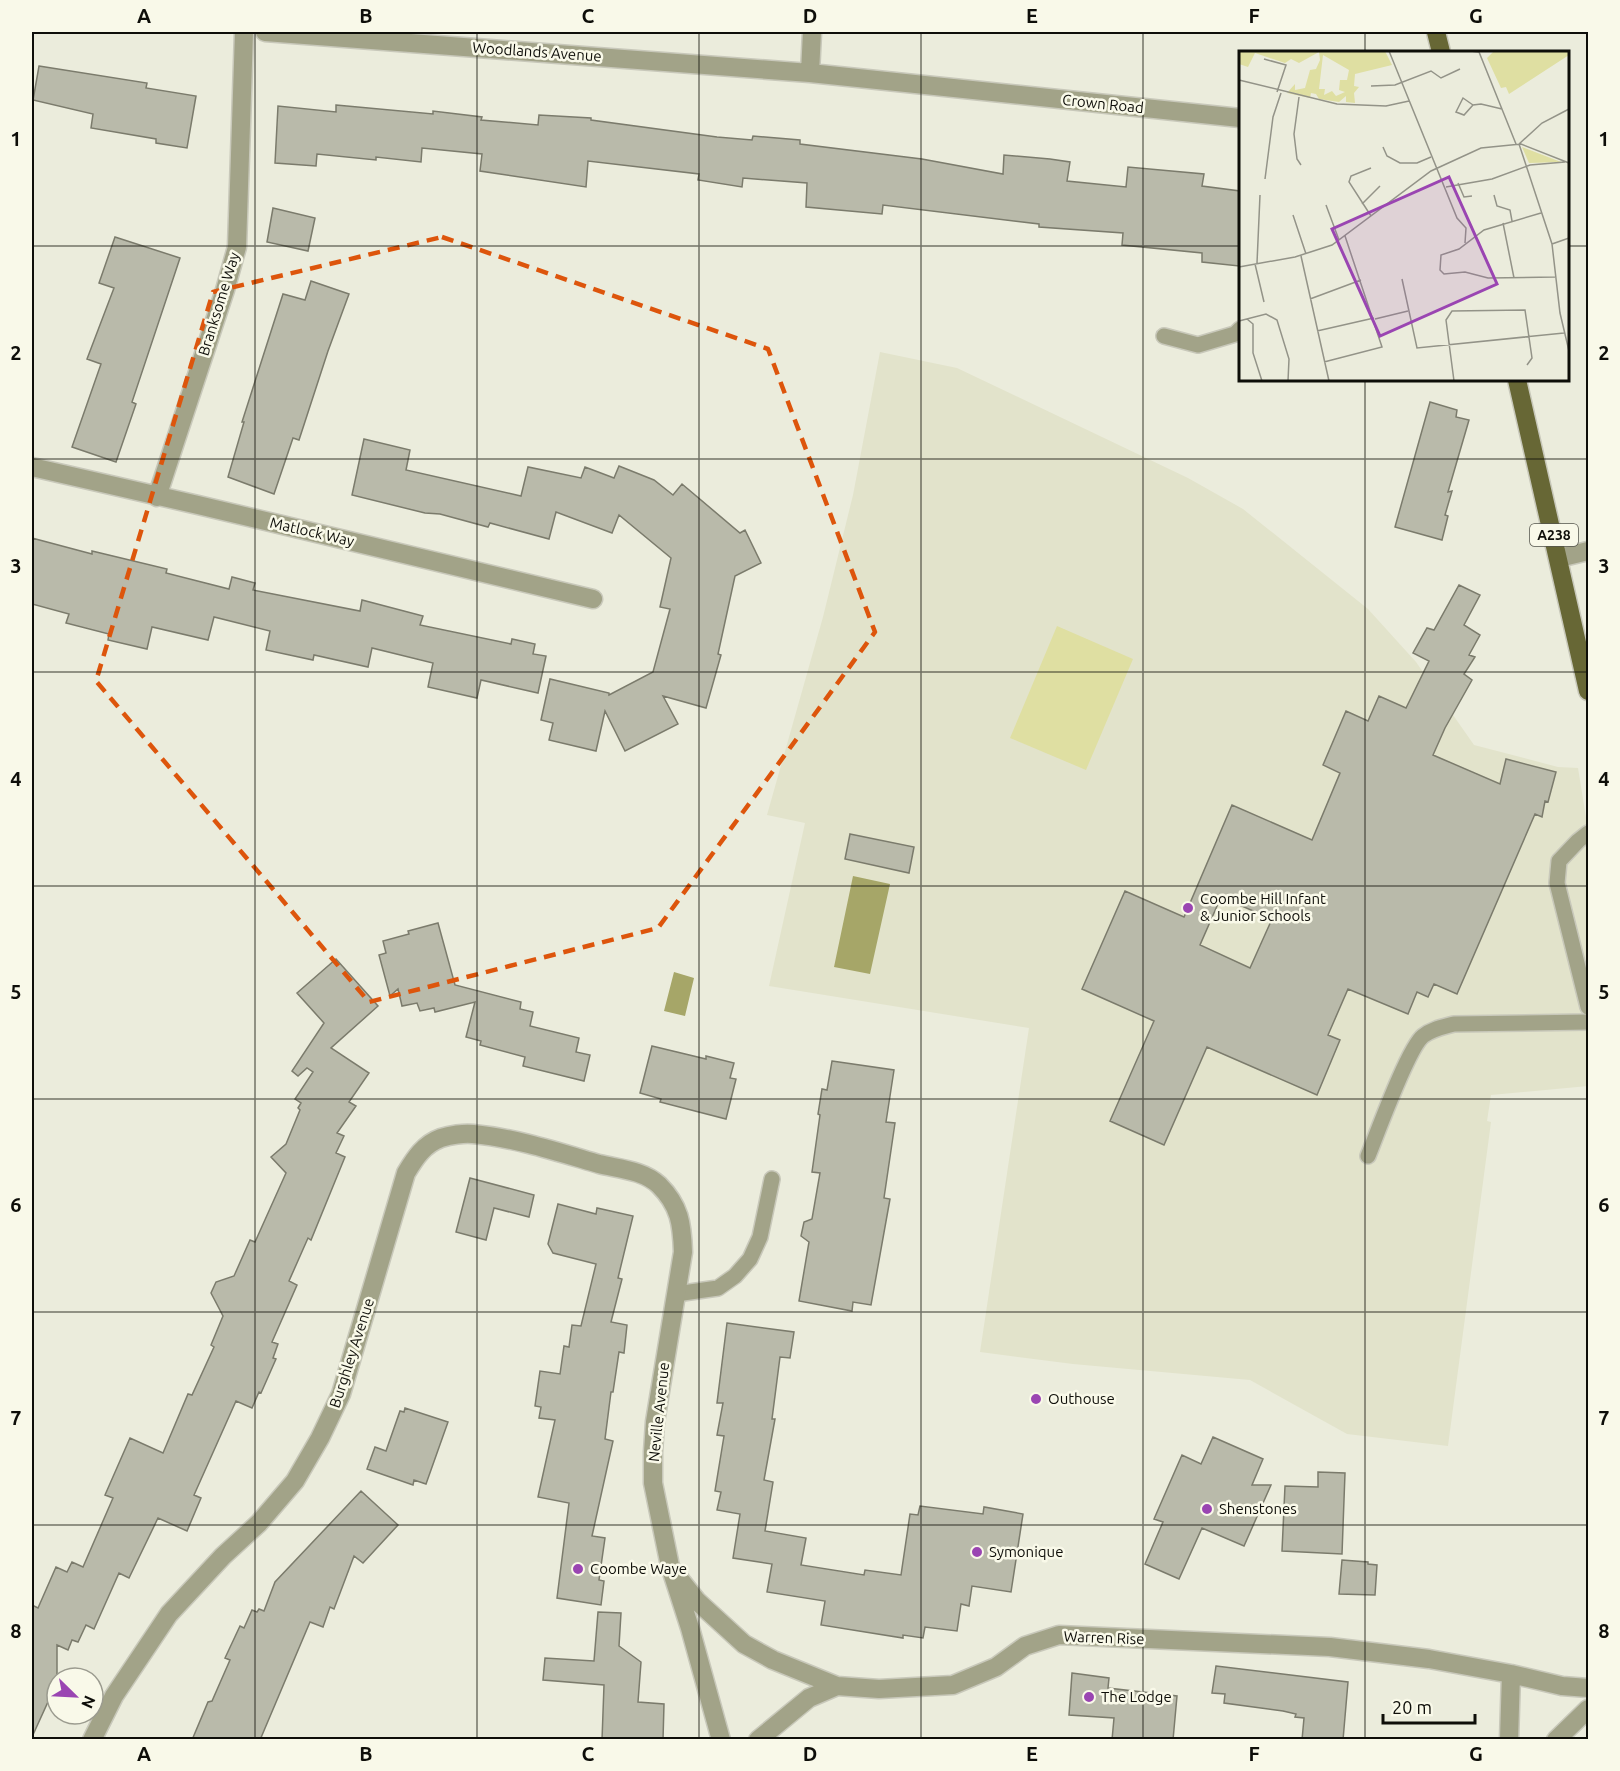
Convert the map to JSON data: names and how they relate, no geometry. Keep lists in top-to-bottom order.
{
  "streets": {
    "main road": ["A238"],
    "street": [
      "Woodlands Avenue",
      "Crown Road",
      "Branksome Way",
      "Matlock Way",
      "Burghley Avenue",
      "Neville Avenue",
      "Warren Rise"
    ]
  },
  "crossings": [
    ["Woodlands Avenue", "Crown Road"],
    ["Branksome Way", "Matlock Way"],
    ["Burghley Avenue", "Neville Avenue"],
    ["Neville Avenue", "Warren Rise"]
  ],
  "places": [
    "Coombe Hill Infant & Junior Schools",
    "Outhouse",
    "Shenstones",
    "Symonique",
    "Coombe Waye",
    "The Lodge"
  ],
  "scale_bar": "20 m",
  "north": "bottom right",
  "grid": {
    "columns": [
      "A",
      "B",
      "C",
      "D",
      "E",
      "F",
      "G"
    ],
    "rows": [
      "1",
      "2",
      "3",
      "4",
      "5",
      "6",
      "7",
      "8"
    ]
  }
}
